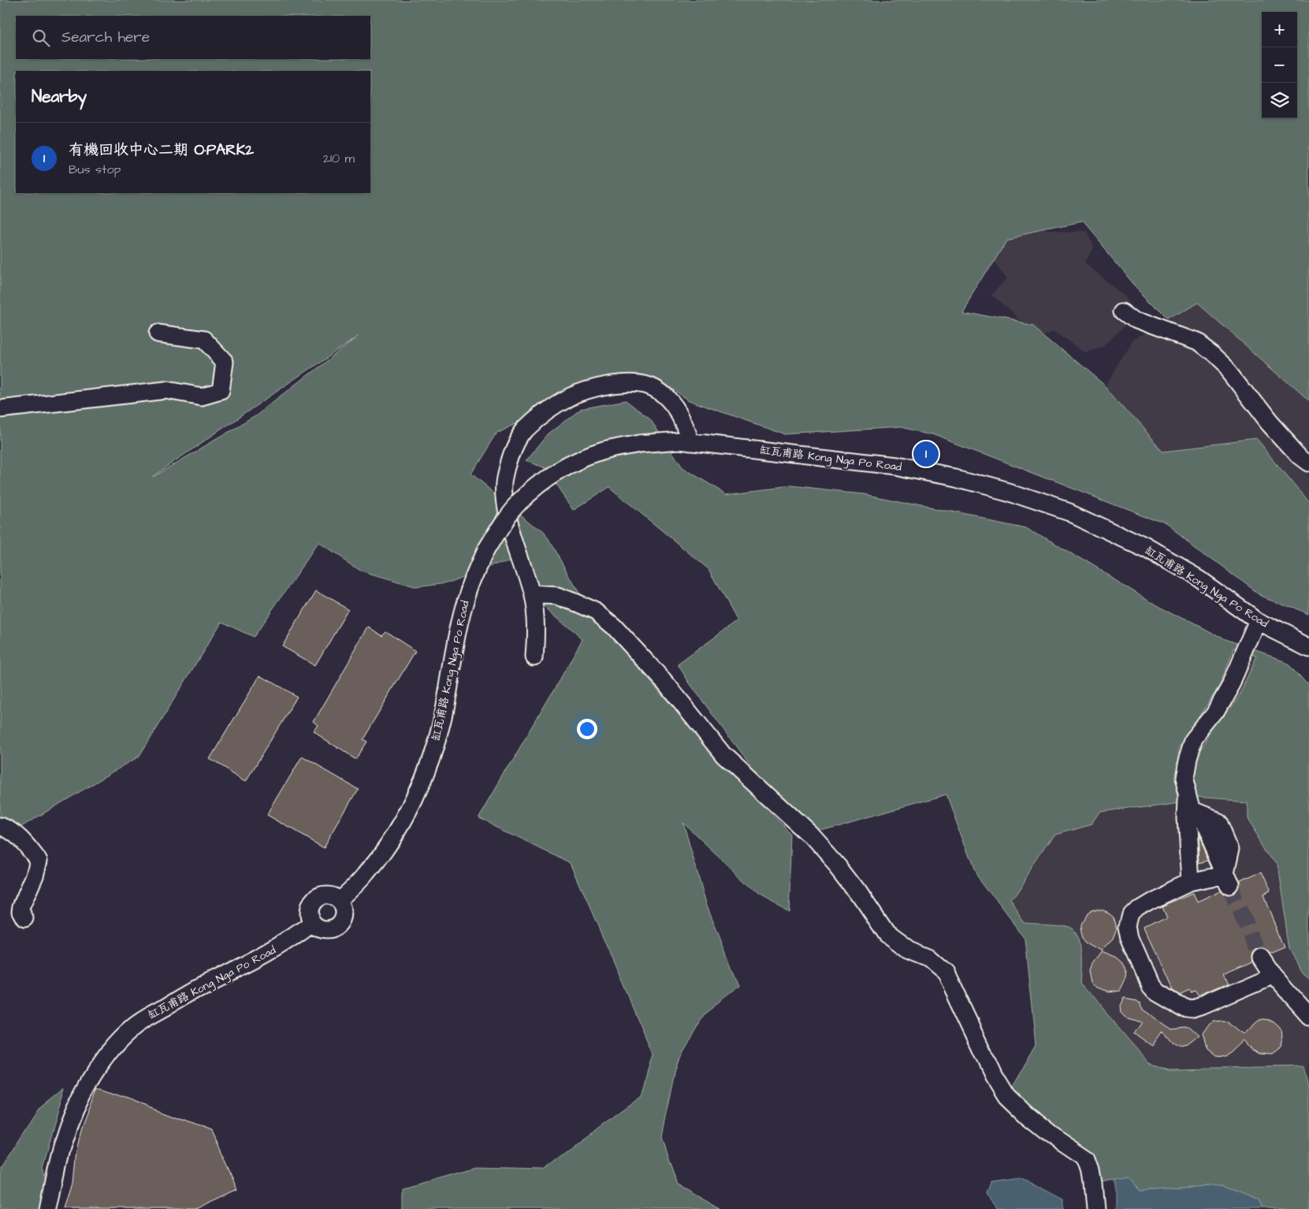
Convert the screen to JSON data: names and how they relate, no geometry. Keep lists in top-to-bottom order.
{
  "streets": {
    "street": ["缸瓦甫路 Kong Nga Po Road"]
  },
  "page": {
    "map_buttons": ["+", "−"],
    "search": "Search here",
    "heading": "Nearby",
    "list": [
      {
        "mark": "1",
        "name": "有機回收中心二期 O·PARK2",
        "note": "Bus stop",
        "value": "210 m"
      }
    ],
    "pins": "1"
  }
}
